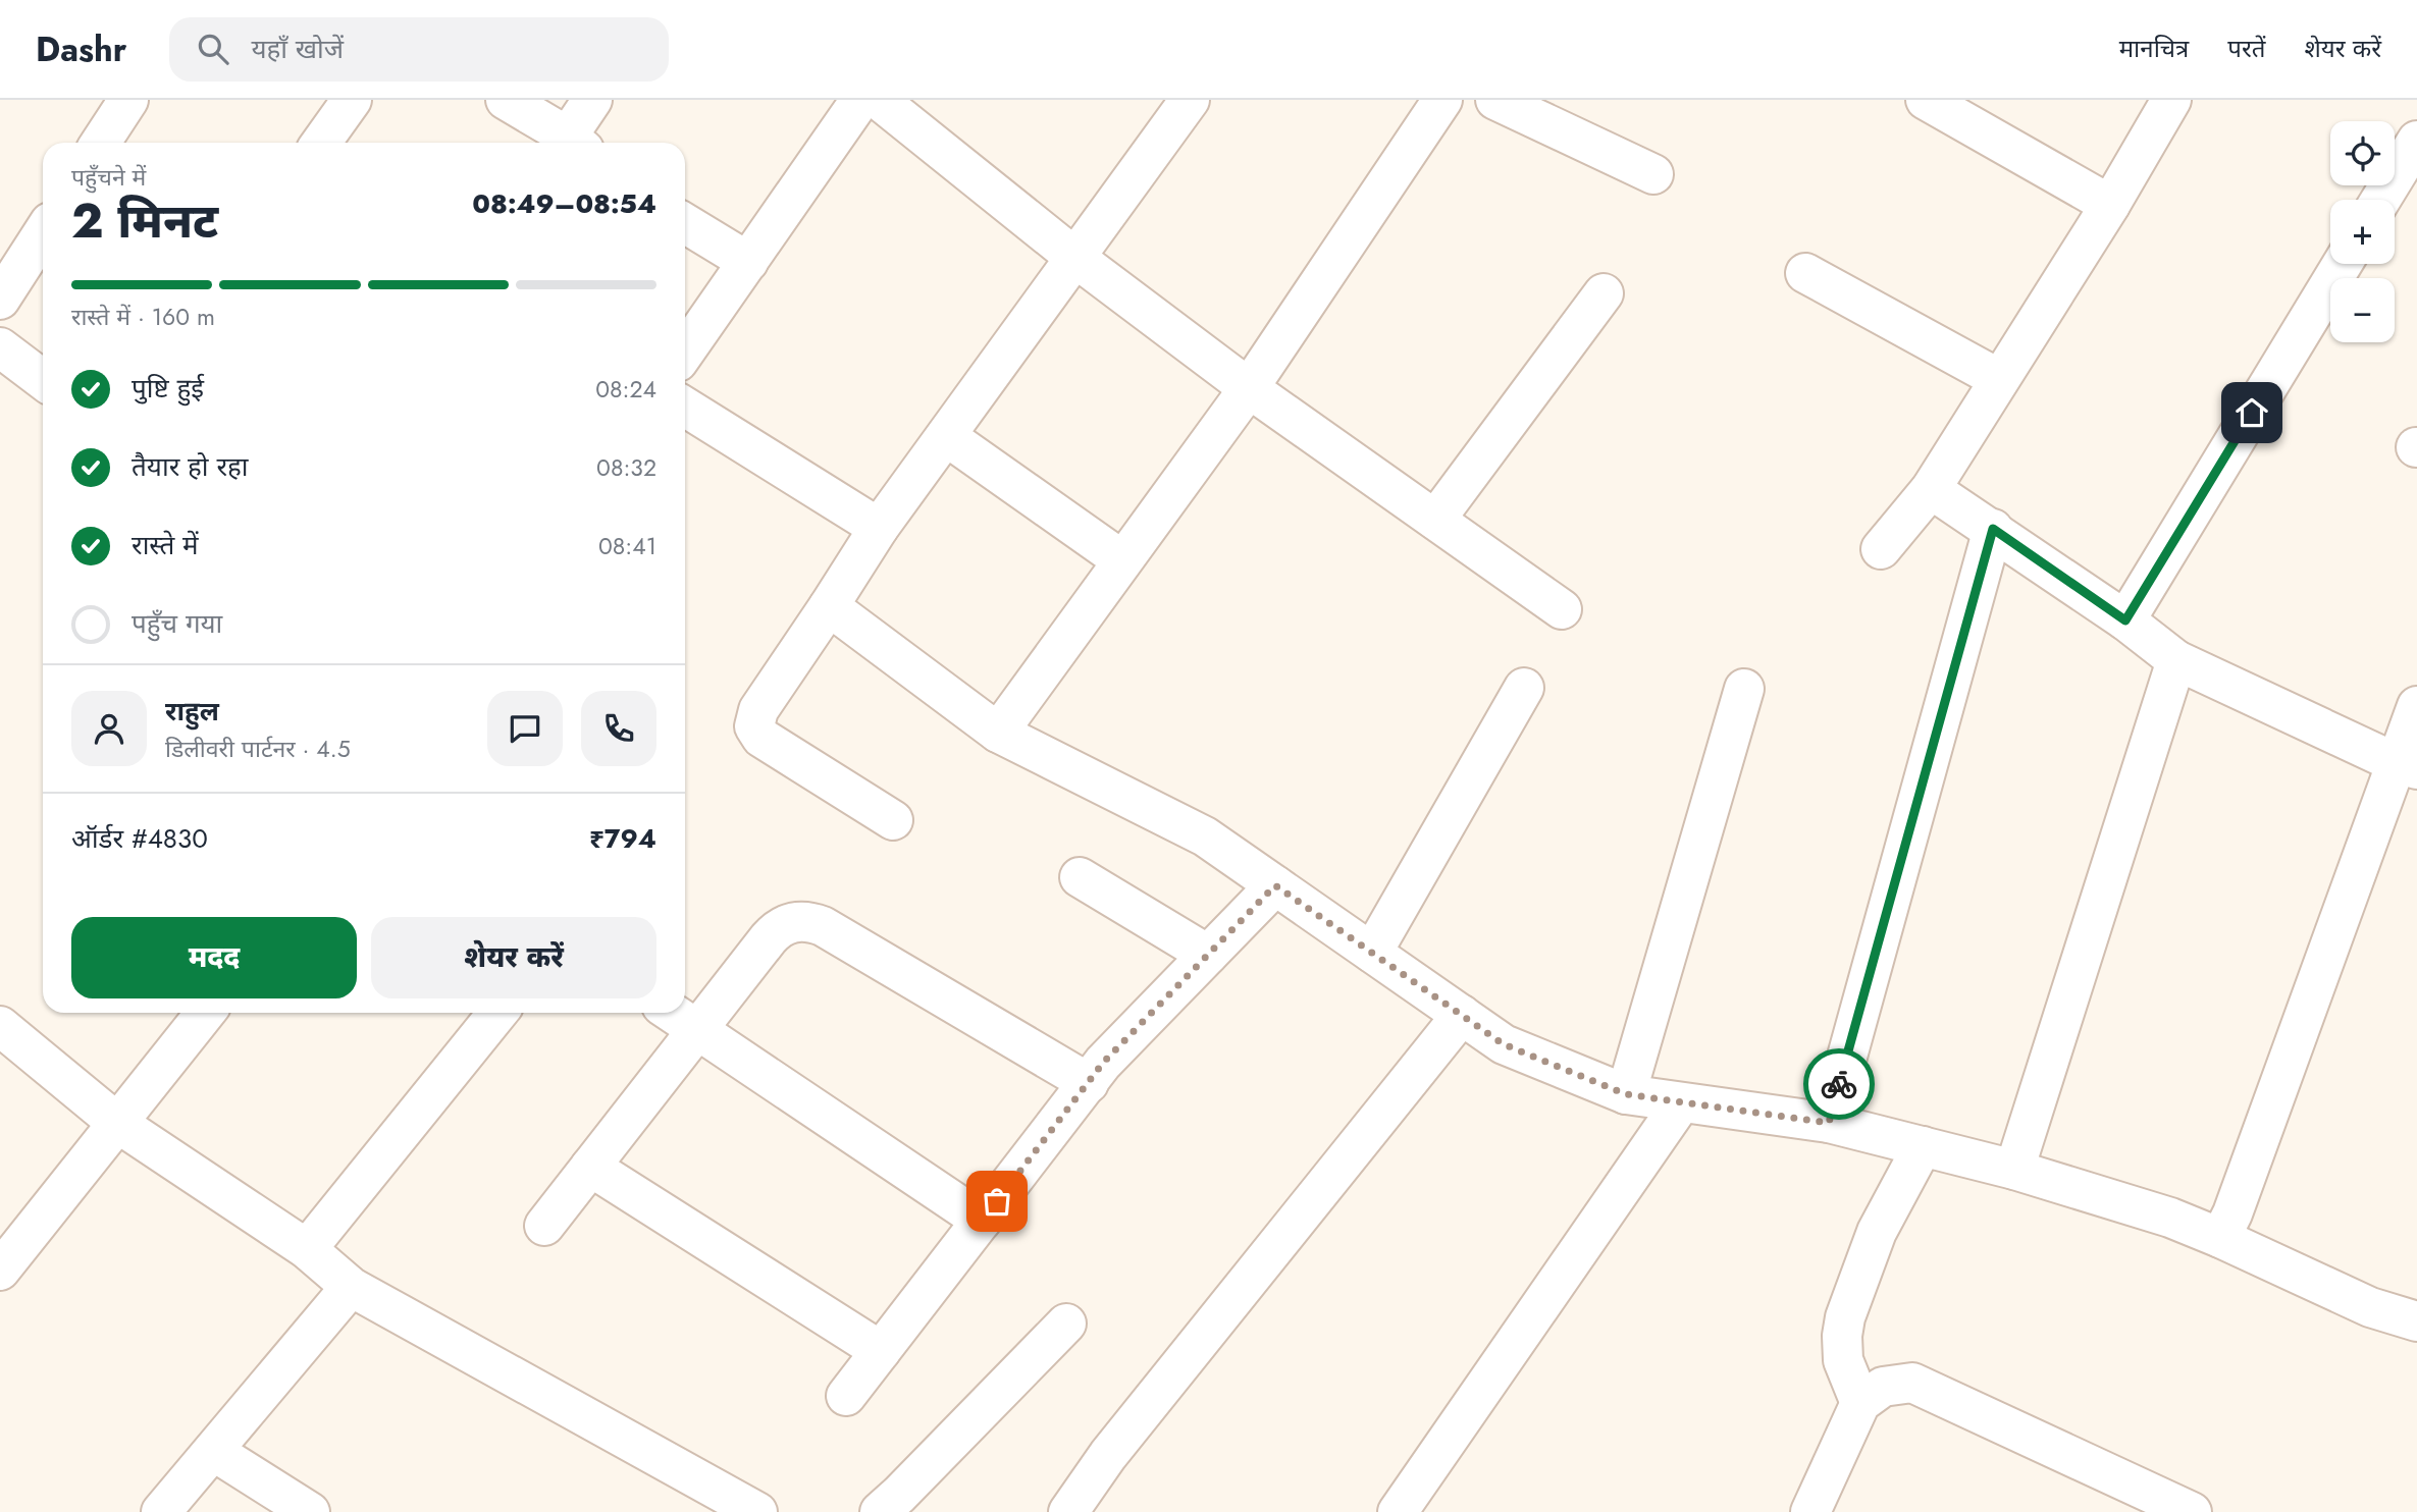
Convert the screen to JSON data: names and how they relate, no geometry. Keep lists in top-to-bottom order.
{
  "page": {
    "header": "Dashr",
    "search": "यहाँ खोजें",
    "nav": ["मानचित्र", "परतें", "शेयर करें"],
    "map_buttons": ["+", "−"],
    "heading": ["2 मिनट", "पहुँचने में", "08:49–08:54"],
    "panel": [
      "राहुल",
      "डिलीवरी पार्टनर · 4.5",
      "ऑर्डर #4830",
      "₹794"
    ],
    "bar": "रास्ते में · 160 m",
    "list": [
      ["पुष्टि हुई", "08:24"],
      ["तैयार हो रहा", "08:32"],
      ["रास्ते में", "08:41"],
      "पहुँच गया"
    ],
    "buttons": ["मदद", "शेयर करें"]
  }
}
